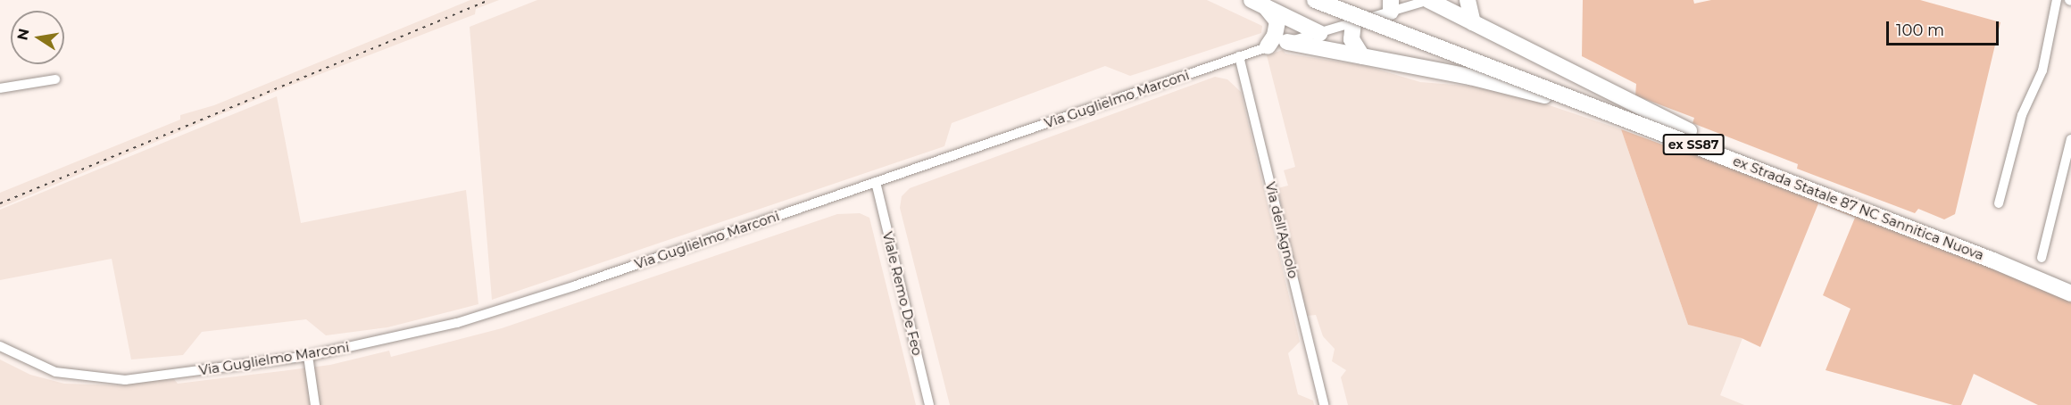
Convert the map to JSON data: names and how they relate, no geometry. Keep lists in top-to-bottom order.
{
  "streets": {
    "highway": ["ex SS87", "ex Strada Statale 87 NC Sannitica Nuova"],
    "street": ["Via Guglielmo Marconi", "Via dell'Agnolo", "Viale Remo De Feo"]
  },
  "crossings": [
    ["Via Guglielmo Marconi", "Via dell'Agnolo"],
    ["Via Guglielmo Marconi", "Viale Remo De Feo"]
  ],
  "scale_bar": "100 m",
  "north": "left"
}
